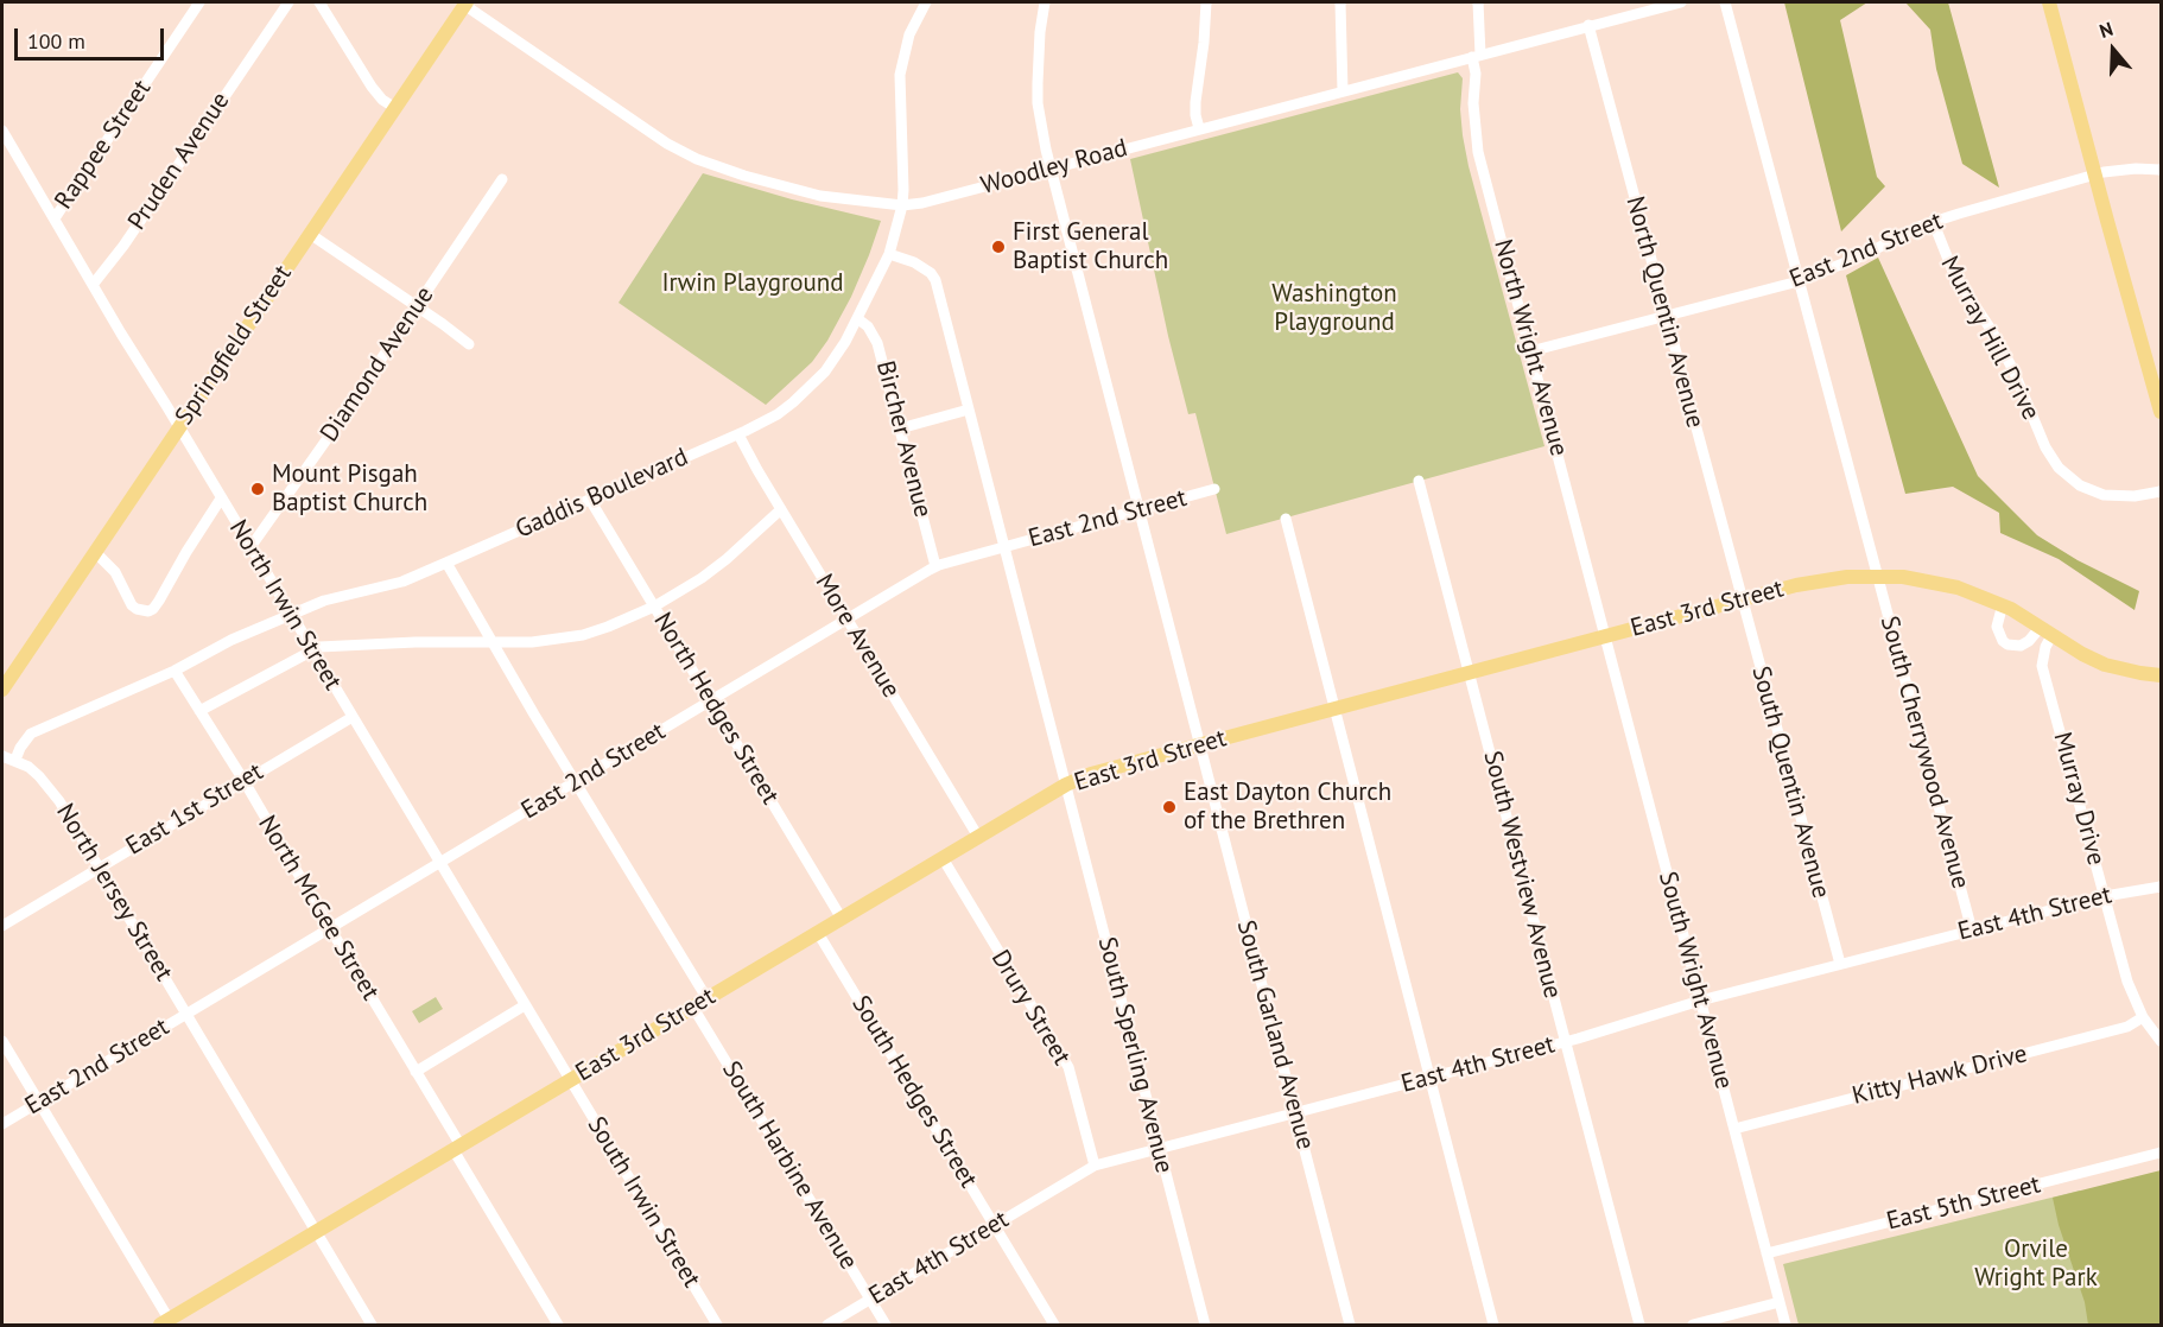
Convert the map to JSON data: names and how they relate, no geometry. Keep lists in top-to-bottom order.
{
  "streets": {
    "main road": ["Springfield Street", "East 3rd Street"],
    "street": [
      "Rappee Street",
      "Pruden Avenue",
      "Woodley Road",
      "East 2nd Street",
      "North Quentin Avenue",
      "Murray Hill Drive",
      "North Wright Avenue",
      "Diamond Avenue",
      "Bircher Avenue",
      "Gaddis Boulevard",
      "North Irwin Street",
      "More Avenue",
      "North Hedges Street",
      "South Cherrywood Avenue",
      "South Quentin Avenue",
      "Murray Drive",
      "East 1st Street",
      "South Westview Avenue",
      "North Jersey Street",
      "North McGee Street",
      "East 4th Street",
      "South Wright Avenue",
      "Drury Street",
      "South Garland Avenue",
      "South Sperling Avenue",
      "Kitty Hawk Drive",
      "South Hedges Street",
      "South Harbine Avenue",
      "South Irwin Street",
      "East 5th Street"
    ]
  },
  "crossings": [
    ["Rappee Street", "North Irwin Street"],
    ["Pruden Avenue", "North Irwin Street"],
    ["Woodley Road", "North Quentin Avenue"],
    ["Woodley Road", "Springfield Street"],
    ["Woodley Road", "North Wright Avenue"],
    ["Woodley Road", "Gaddis Boulevard"],
    ["Woodley Road", "South Garland Avenue"],
    ["East 2nd Street", "North Quentin Avenue"],
    ["East 2nd Street", "Murray Hill Drive"],
    ["East 2nd Street", "North Wright Avenue"],
    ["East 2nd Street", "Bircher Avenue"],
    ["East 2nd Street", "North Irwin Street"],
    ["East 2nd Street", "More Avenue"],
    ["East 2nd Street", "North Hedges Street"],
    ["East 2nd Street", "South Cherrywood Avenue"],
    ["East 2nd Street", "North Jersey Street"],
    ["East 2nd Street", "North McGee Street"],
    ["East 2nd Street", "South Garland Avenue"],
    ["East 2nd Street", "South Sperling Avenue"],
    ["North Quentin Avenue", "East 3rd Street"],
    ["North Quentin Avenue", "South Quentin Avenue"],
    ["Springfield Street", "North Irwin Street"],
    ["North Wright Avenue", "East 3rd Street"],
    ["North Wright Avenue", "South Wright Avenue"],
    ["Diamond Avenue", "North Irwin Street"],
    ["Bircher Avenue", "Gaddis Boulevard"],
    ["Gaddis Boulevard", "North Irwin Street"],
    ["Gaddis Boulevard", "More Avenue"],
    ["Gaddis Boulevard", "North Hedges Street"],
    ["Gaddis Boulevard", "North Jersey Street"],
    ["Gaddis Boulevard", "North McGee Street"],
    ["Gaddis Boulevard", "South Sperling Avenue"],
    ["North Irwin Street", "East 3rd Street"],
    ["North Irwin Street", "East 1st Street"],
    ["North Irwin Street", "South Irwin Street"],
    ["East 3rd Street", "More Avenue"],
    ["East 3rd Street", "North Hedges Street"],
    ["East 3rd Street", "South Cherrywood Avenue"],
    ["East 3rd Street", "South Quentin Avenue"],
    ["East 3rd Street", "Murray Drive"],
    ["East 3rd Street", "South Westview Avenue"],
    ["East 3rd Street", "North Jersey Street"],
    ["East 3rd Street", "North McGee Street"],
    ["East 3rd Street", "South Wright Avenue"],
    ["East 3rd Street", "Drury Street"],
    ["East 3rd Street", "South Garland Avenue"],
    ["East 3rd Street", "South Sperling Avenue"],
    ["East 3rd Street", "South Hedges Street"],
    ["East 3rd Street", "South Harbine Avenue"],
    ["East 3rd Street", "South Irwin Street"],
    ["South Cherrywood Avenue", "East 4th Street"],
    ["South Quentin Avenue", "East 4th Street"],
    ["Murray Drive", "East 4th Street"],
    ["Murray Drive", "Kitty Hawk Drive"],
    ["East 1st Street", "North Jersey Street"],
    ["East 1st Street", "North McGee Street"],
    ["South Westview Avenue", "East 4th Street"],
    ["East 4th Street", "South Wright Avenue"],
    ["East 4th Street", "Drury Street"],
    ["East 4th Street", "South Garland Avenue"],
    ["East 4th Street", "South Sperling Avenue"],
    ["East 4th Street", "South Hedges Street"],
    ["East 4th Street", "South Harbine Avenue"],
    ["South Wright Avenue", "Kitty Hawk Drive"],
    ["South Wright Avenue", "East 5th Street"]
  ],
  "parks": ["Irwin Playground", "Washington Playground", "Orvile Wright Park"],
  "places": ["First General Baptist Church", "Mount Pisgah Baptist Church", "East Dayton Church of the Brethren"],
  "scale_bar": "100 m",
  "north": "top"
}
